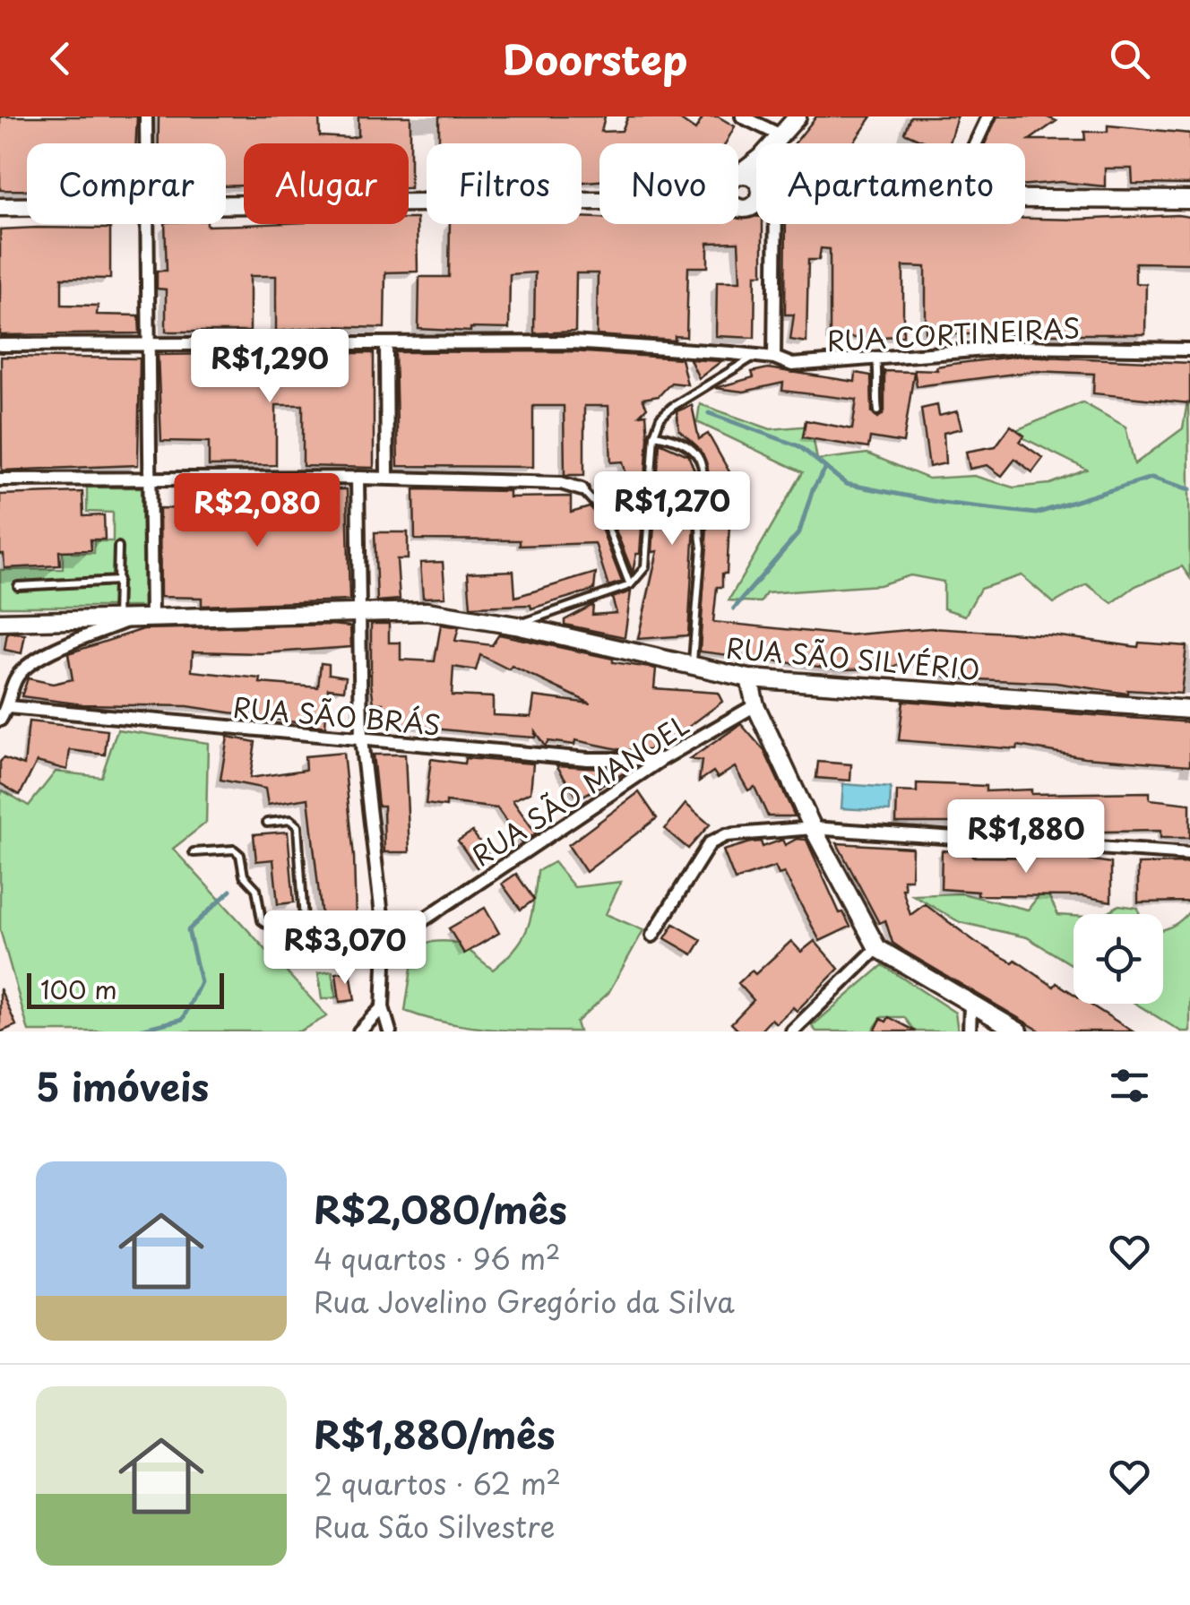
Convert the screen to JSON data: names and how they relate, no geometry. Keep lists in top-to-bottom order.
{
  "streets": {
    "street": [
      "RUA CORTINEIRAS",
      "RUA SÃO SILVÉRIO",
      "RUA SÃO BRÁS",
      "RUA SÃO MANOEL"
    ]
  },
  "crossings": [
    ["RUA SÃO BRÁS", "RUA SÃO MANOEL"]
  ],
  "scale_bar": "100 m",
  "page": {
    "header": "Doorstep",
    "chip": [
      "Comprar",
      "Alugar",
      "Filtros",
      "Novo",
      "Apartamento"
    ],
    "price": [
      "R$1,290",
      "R$1,270",
      "R$2,080",
      "R$1,880",
      "R$3,070"
    ],
    "scale": "100 m",
    "heading": "5 imóveis",
    "list": [
      {
        "name": "R$2,080/mês",
        "note": "4 quartos · 96 m² · Rua Jovelino Gregório da Silva"
      },
      {
        "name": "R$1,880/mês",
        "note": "2 quartos · 62 m² · Rua São Silvestre"
      }
    ]
  }
}
